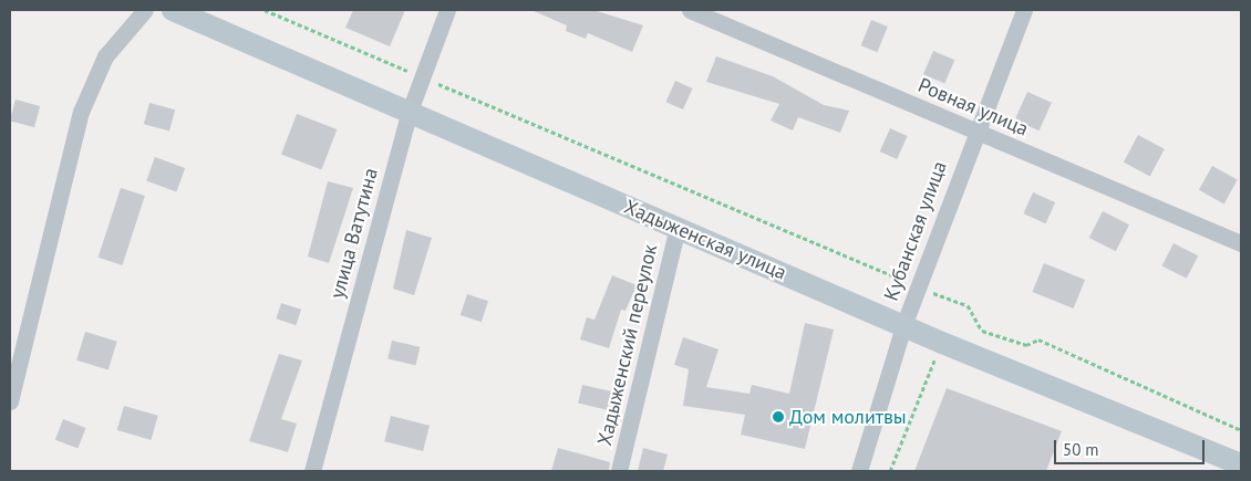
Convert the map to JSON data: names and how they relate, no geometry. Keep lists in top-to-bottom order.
{
  "streets": {
    "main road": ["Хадыженская улица"],
    "street": [
      "Ровная улица",
      "Кубанская улица",
      "улица Ватутина",
      "Хадыженский переулок"
    ]
  },
  "crossings": [
    ["Ровная улица", "Кубанская улица"],
    ["Кубанская улица", "Хадыженская улица"],
    ["улица Ватутина", "Хадыженская улица"],
    ["Хадыженская улица", "Хадыженский переулок"]
  ],
  "places": ["Дом молитвы"],
  "scale_bar": "50 m"
}
